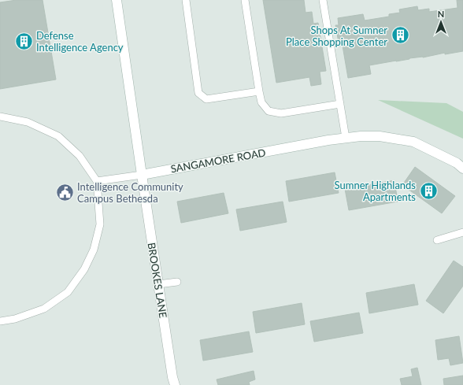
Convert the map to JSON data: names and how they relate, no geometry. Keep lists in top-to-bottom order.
{
  "streets": {
    "street": ["SANGAMORE ROAD", "BROOKES LANE"]
  },
  "crossings": [
    ["SANGAMORE ROAD", "BROOKES LANE"]
  ],
  "places": {
    "building": ["Shops At Sumner Place Shopping Center", "Defense Intelligence Agency", "Sumner Highlands Apartments"],
    "public building": ["Intelligence Community Campus Bethesda"]
  },
  "north": "top"
}
